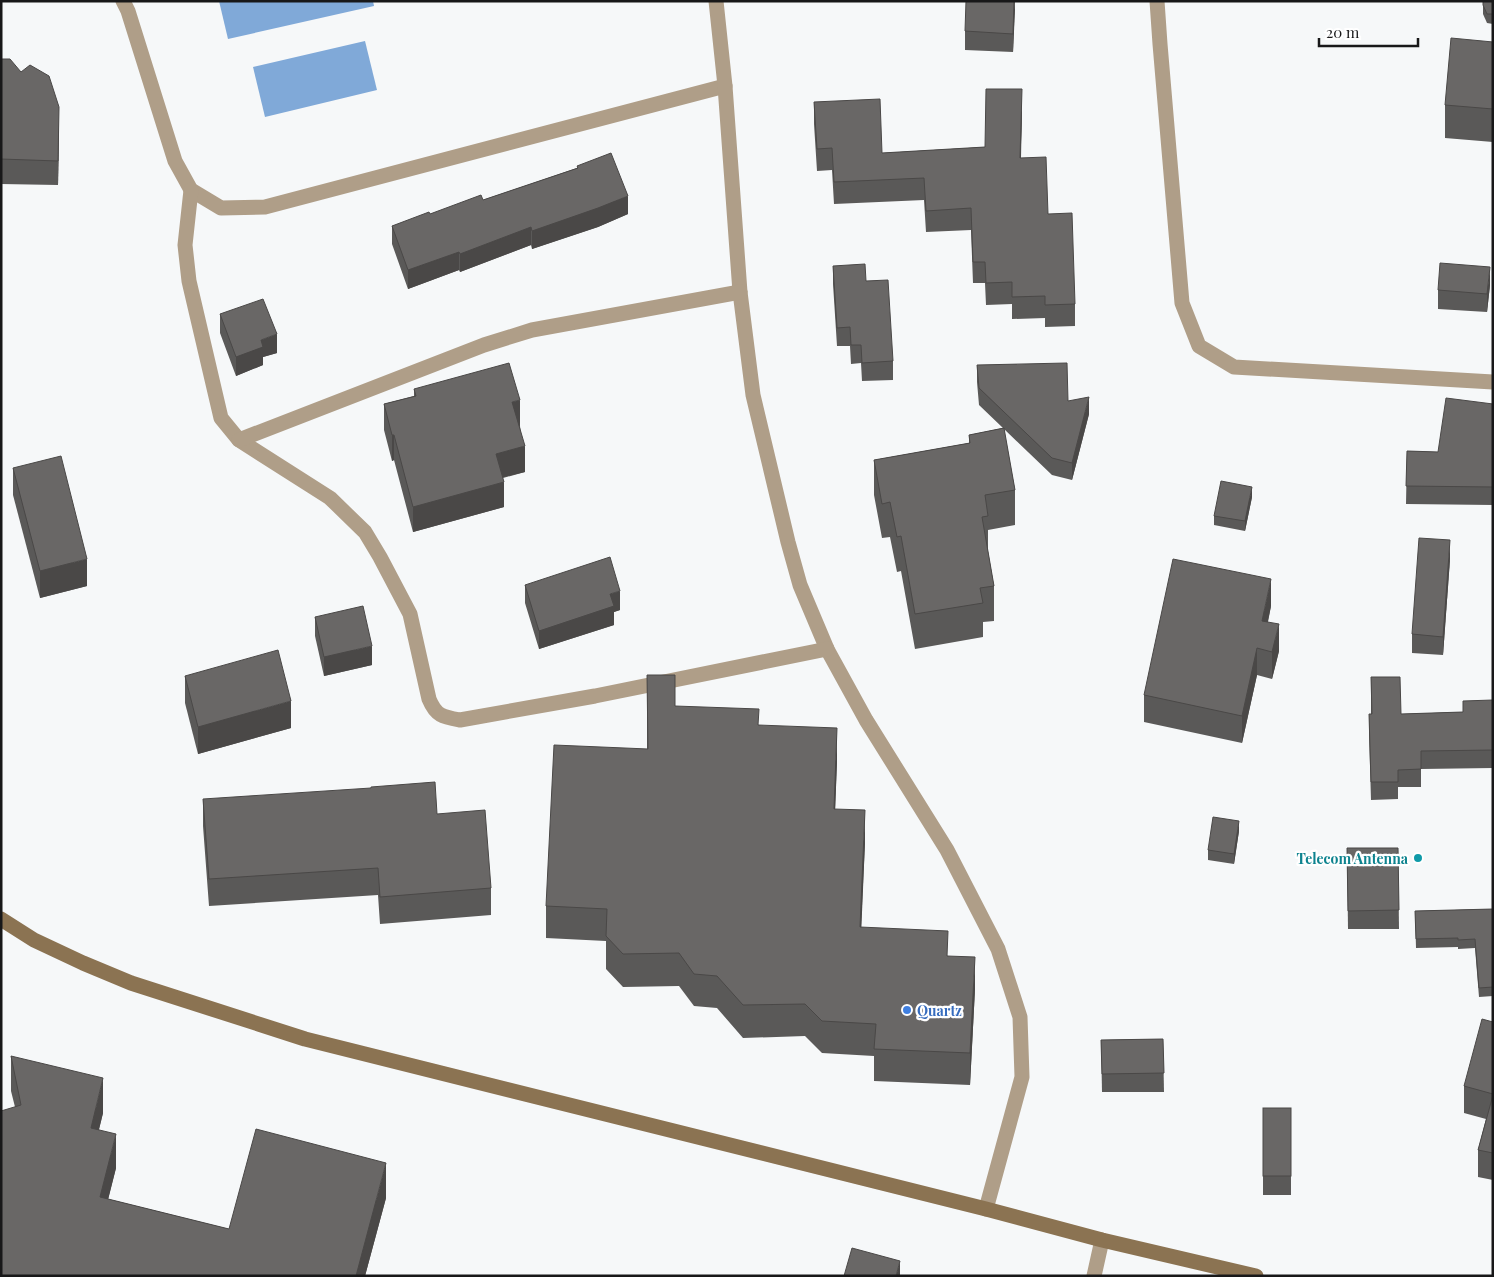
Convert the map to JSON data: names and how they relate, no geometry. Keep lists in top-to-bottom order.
{
  "places": ["Telecom Antenna", "Quartz"],
  "scale_bar": "20 m"
}
